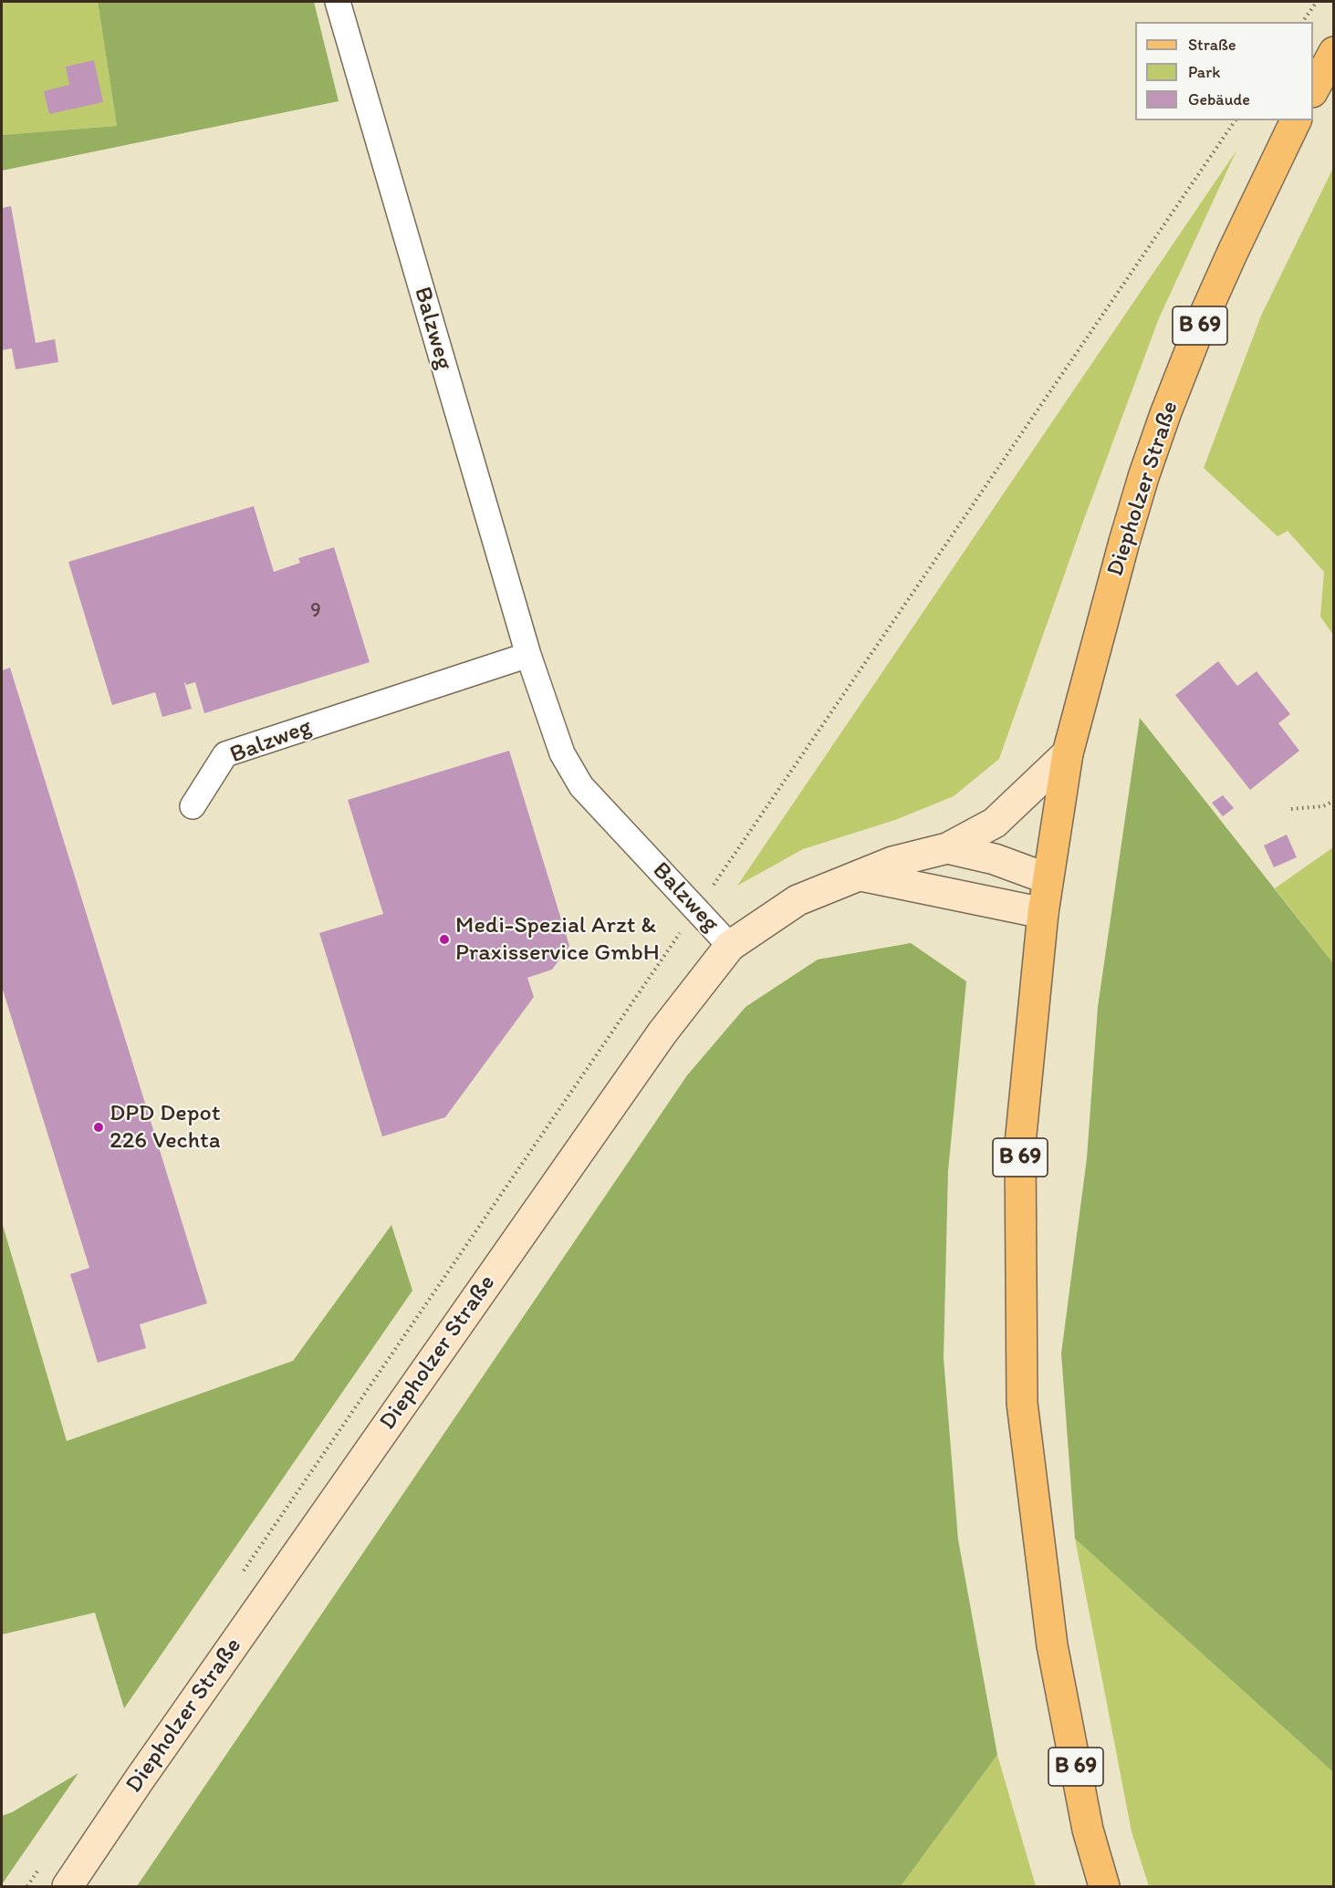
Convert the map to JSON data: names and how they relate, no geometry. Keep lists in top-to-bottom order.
{
  "streets": {
    "main road": ["B 69", "Diepholzer Straße"],
    "street": ["Balzweg"]
  },
  "crossings": [
    ["B 69", "Diepholzer Straße"],
    ["Balzweg", "Diepholzer Straße"]
  ],
  "places": ["Medi-Spezial Arzt & Praxisservice GmbH", "DPD Depot 226 Vechta"],
  "house_numbers": ["9"],
  "legend": ["Straße", "Park", "Gebäude"]
}
